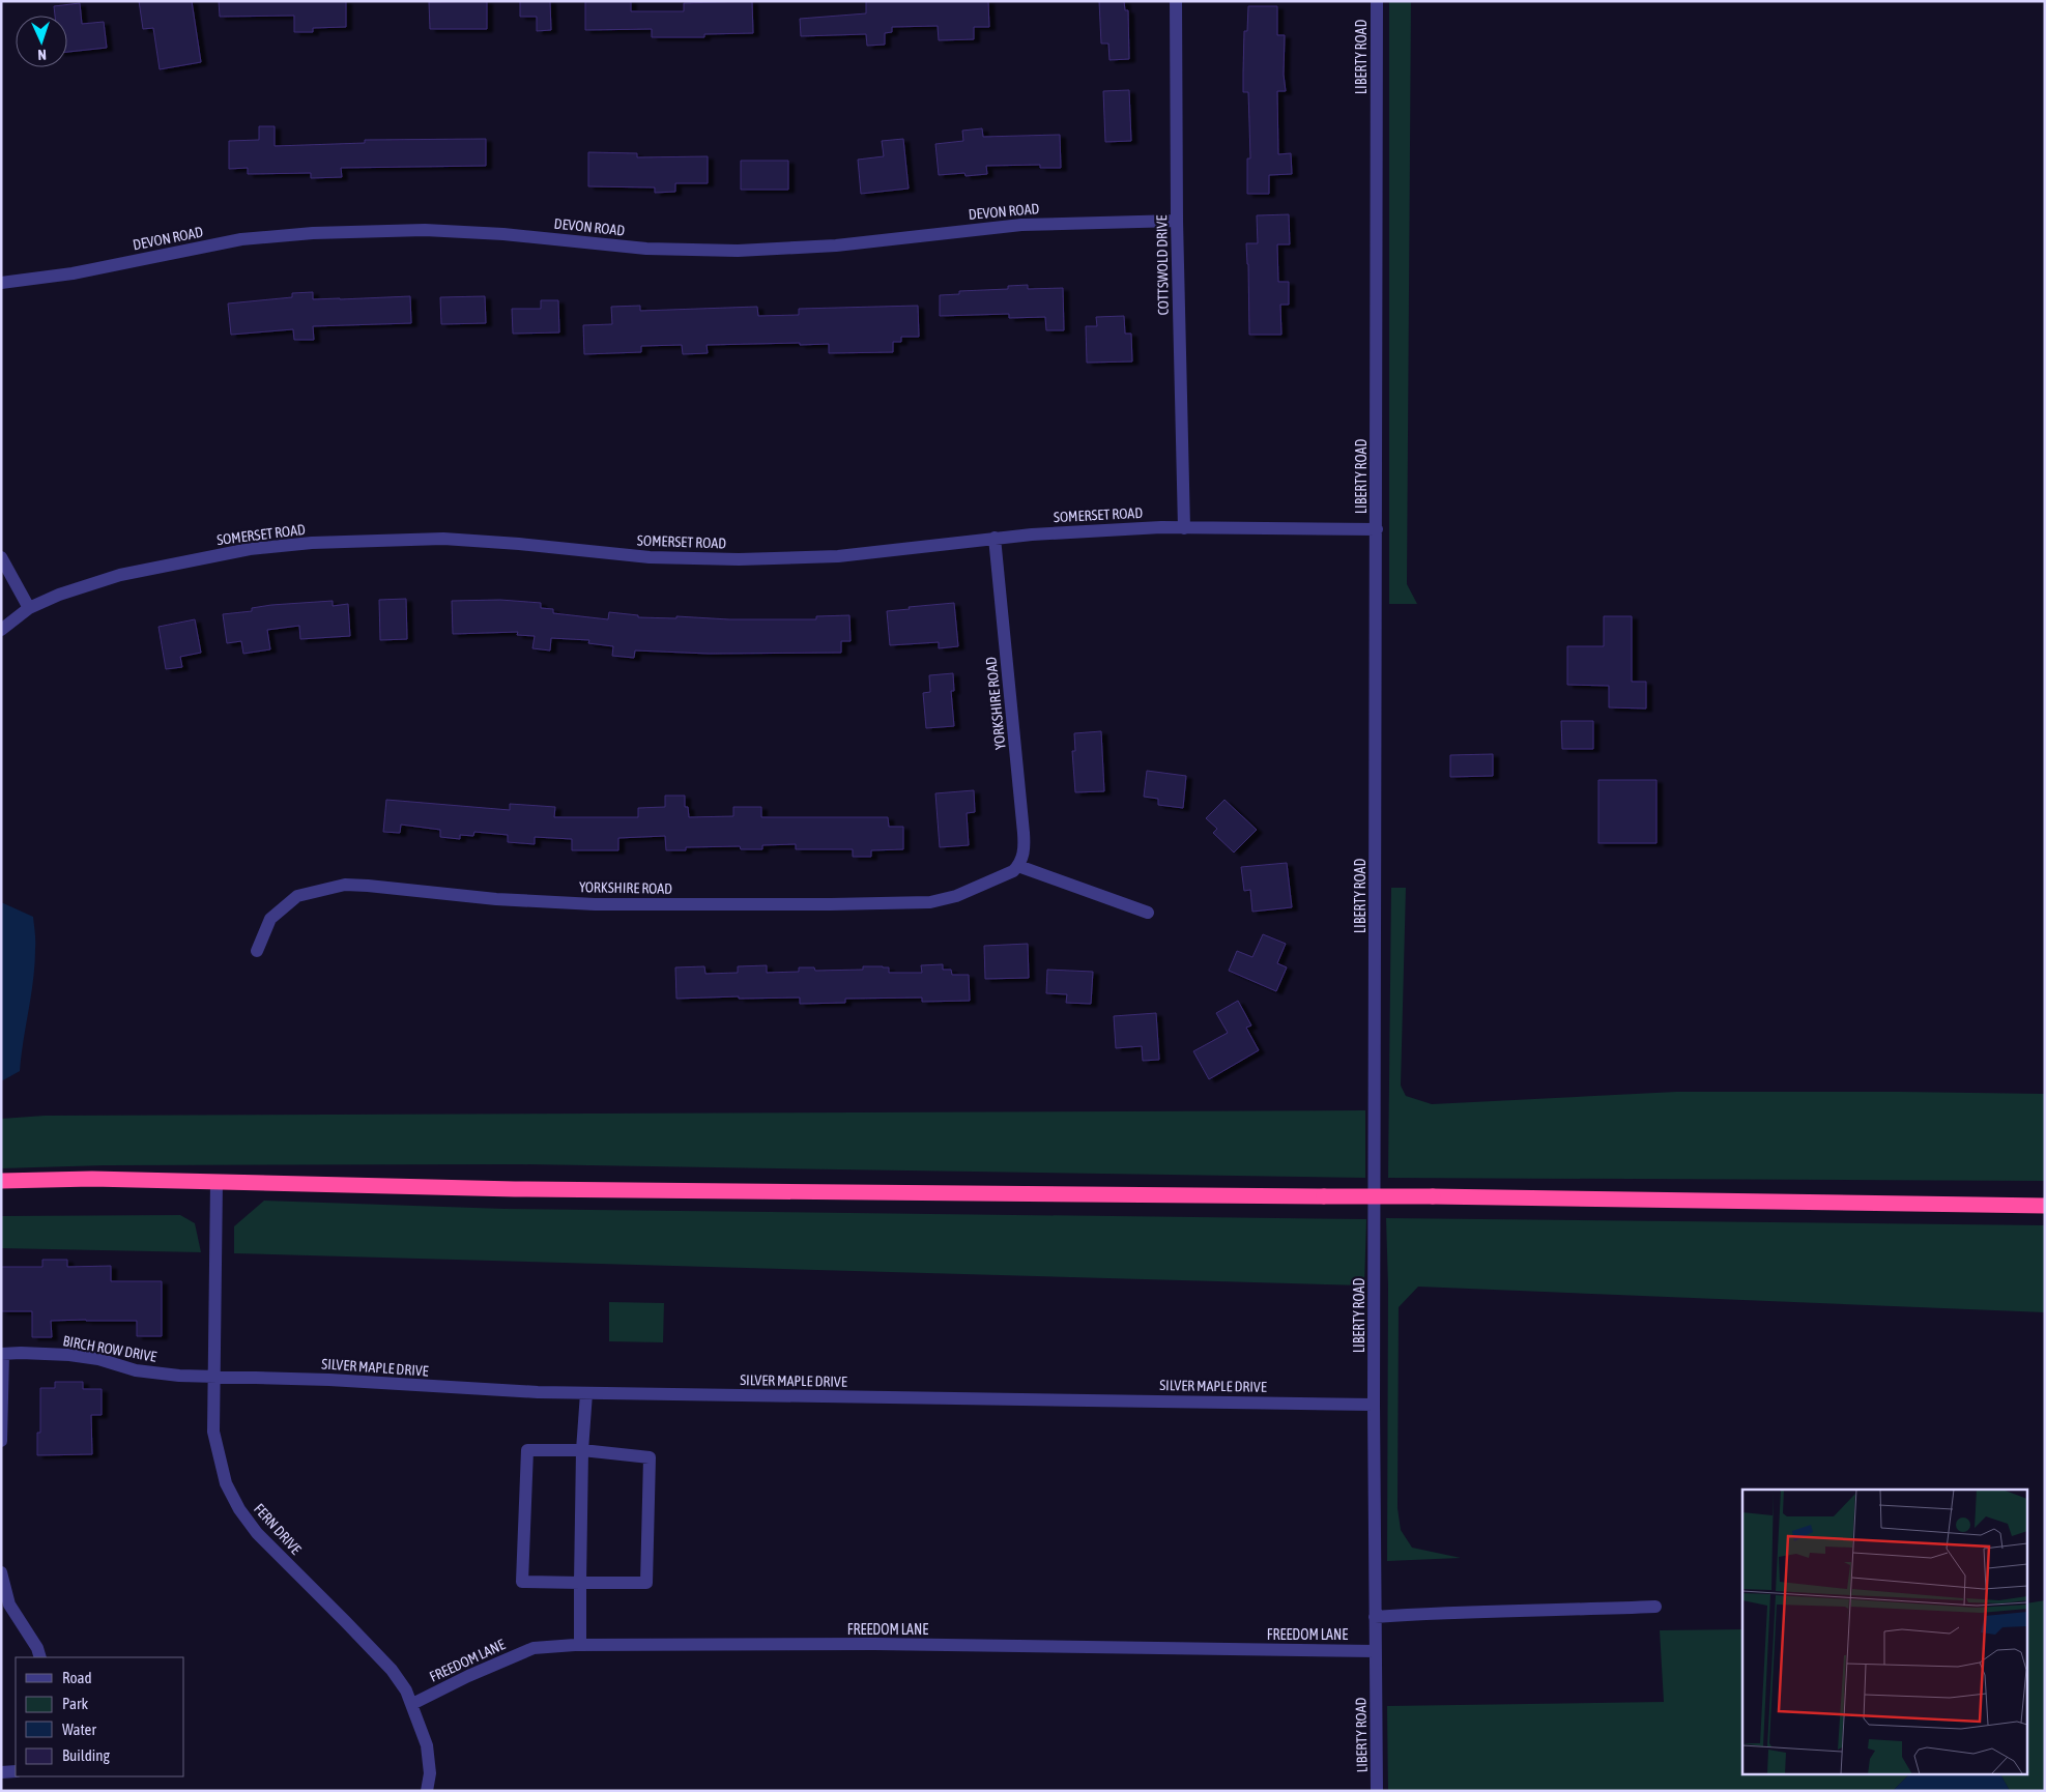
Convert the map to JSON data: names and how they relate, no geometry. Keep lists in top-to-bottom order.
{
  "streets": {
    "street": [
      "LIBERTY ROAD",
      "DEVON ROAD",
      "COTTSWOLD DRIVE",
      "SOMERSET ROAD",
      "YORKSHIRE ROAD",
      "BIRCH ROW DRIVE",
      "SILVER MAPLE DRIVE",
      "FERN DRIVE",
      "FREEDOM LANE"
    ]
  },
  "crossings": [
    ["LIBERTY ROAD", "SOMERSET ROAD"],
    ["LIBERTY ROAD", "SILVER MAPLE DRIVE"],
    ["LIBERTY ROAD", "FREEDOM LANE"],
    ["DEVON ROAD", "COTTSWOLD DRIVE"],
    ["COTTSWOLD DRIVE", "SOMERSET ROAD"],
    ["SOMERSET ROAD", "YORKSHIRE ROAD"],
    ["BIRCH ROW DRIVE", "SILVER MAPLE DRIVE"],
    ["BIRCH ROW DRIVE", "FERN DRIVE"],
    ["SILVER MAPLE DRIVE", "FERN DRIVE"],
    ["FERN DRIVE", "FREEDOM LANE"]
  ],
  "legend": [
    "Road",
    "Park",
    "Water",
    "Building"
  ],
  "north": "bottom"
}
